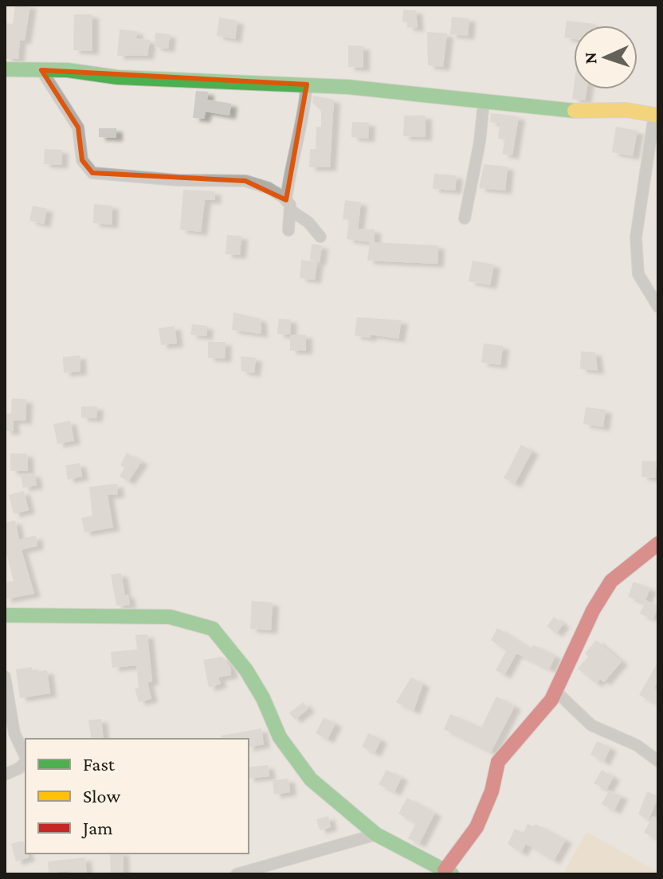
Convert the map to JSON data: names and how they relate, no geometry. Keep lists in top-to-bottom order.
{
  "legend": ["Fast", "Slow", "Jam"],
  "north": "left"
}
